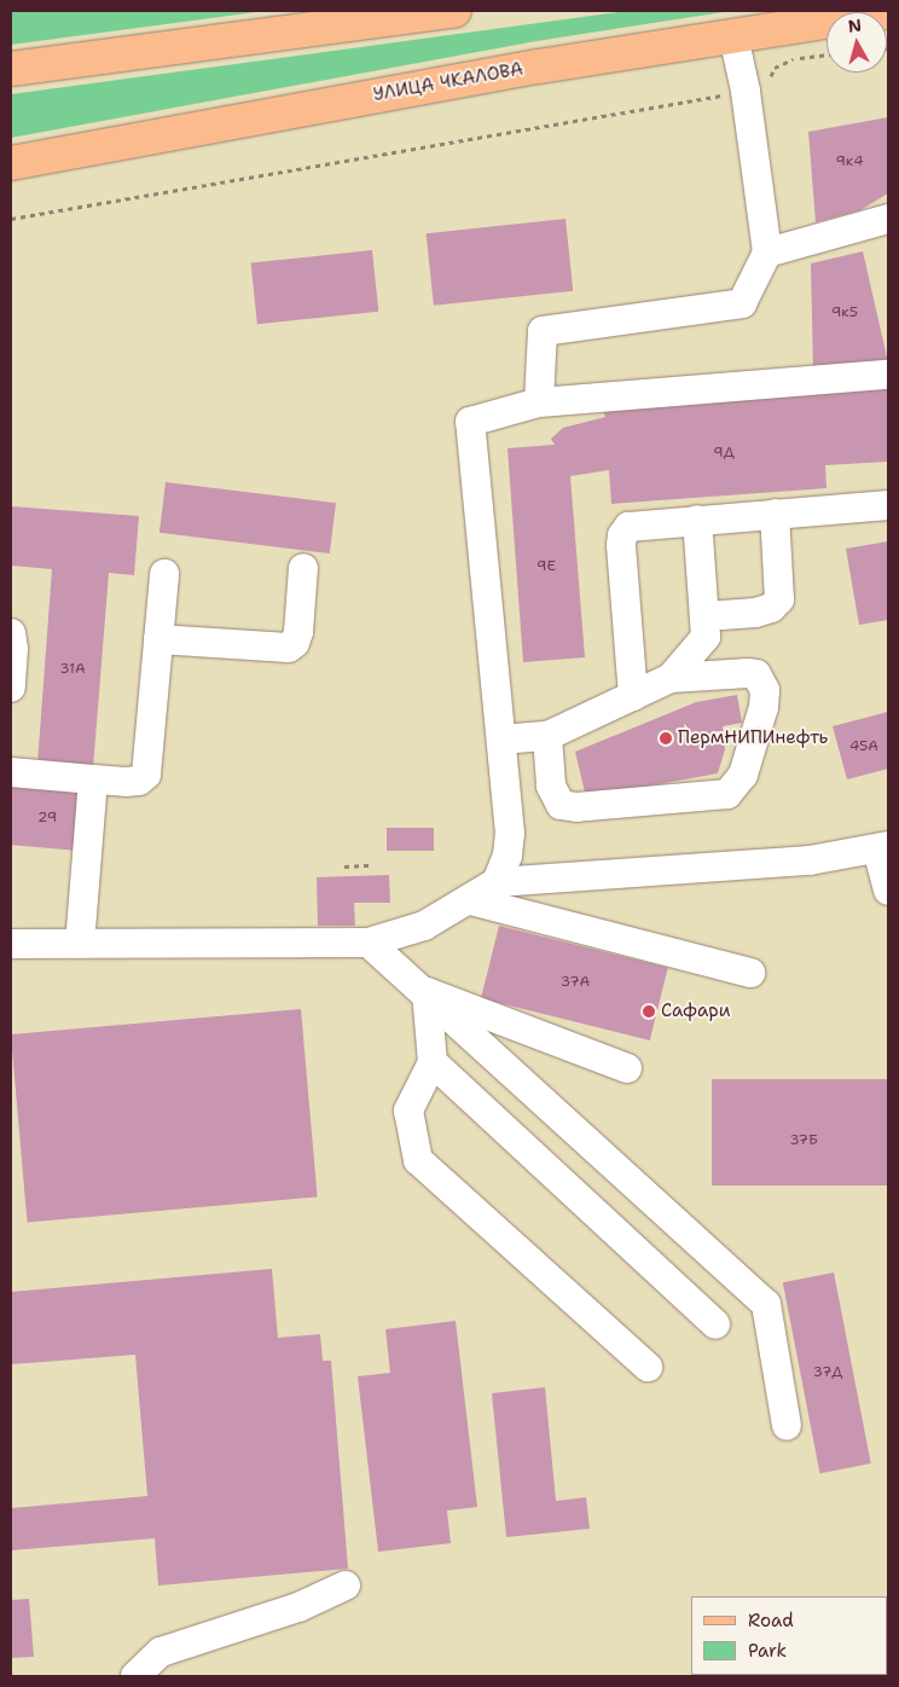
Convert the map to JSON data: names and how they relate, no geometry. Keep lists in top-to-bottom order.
{
  "streets": {
    "main road": ["УЛИЦА ЧКАЛОВА"]
  },
  "places": ["ПермНИПИнефть", "Сафари"],
  "house_numbers": [
    "9к4",
    "9к5",
    "9Д",
    "9Е",
    "31А",
    "45А",
    "29",
    "37А",
    "37Б",
    "37Д"
  ],
  "legend": ["Road", "Park"],
  "north": "top"
}
